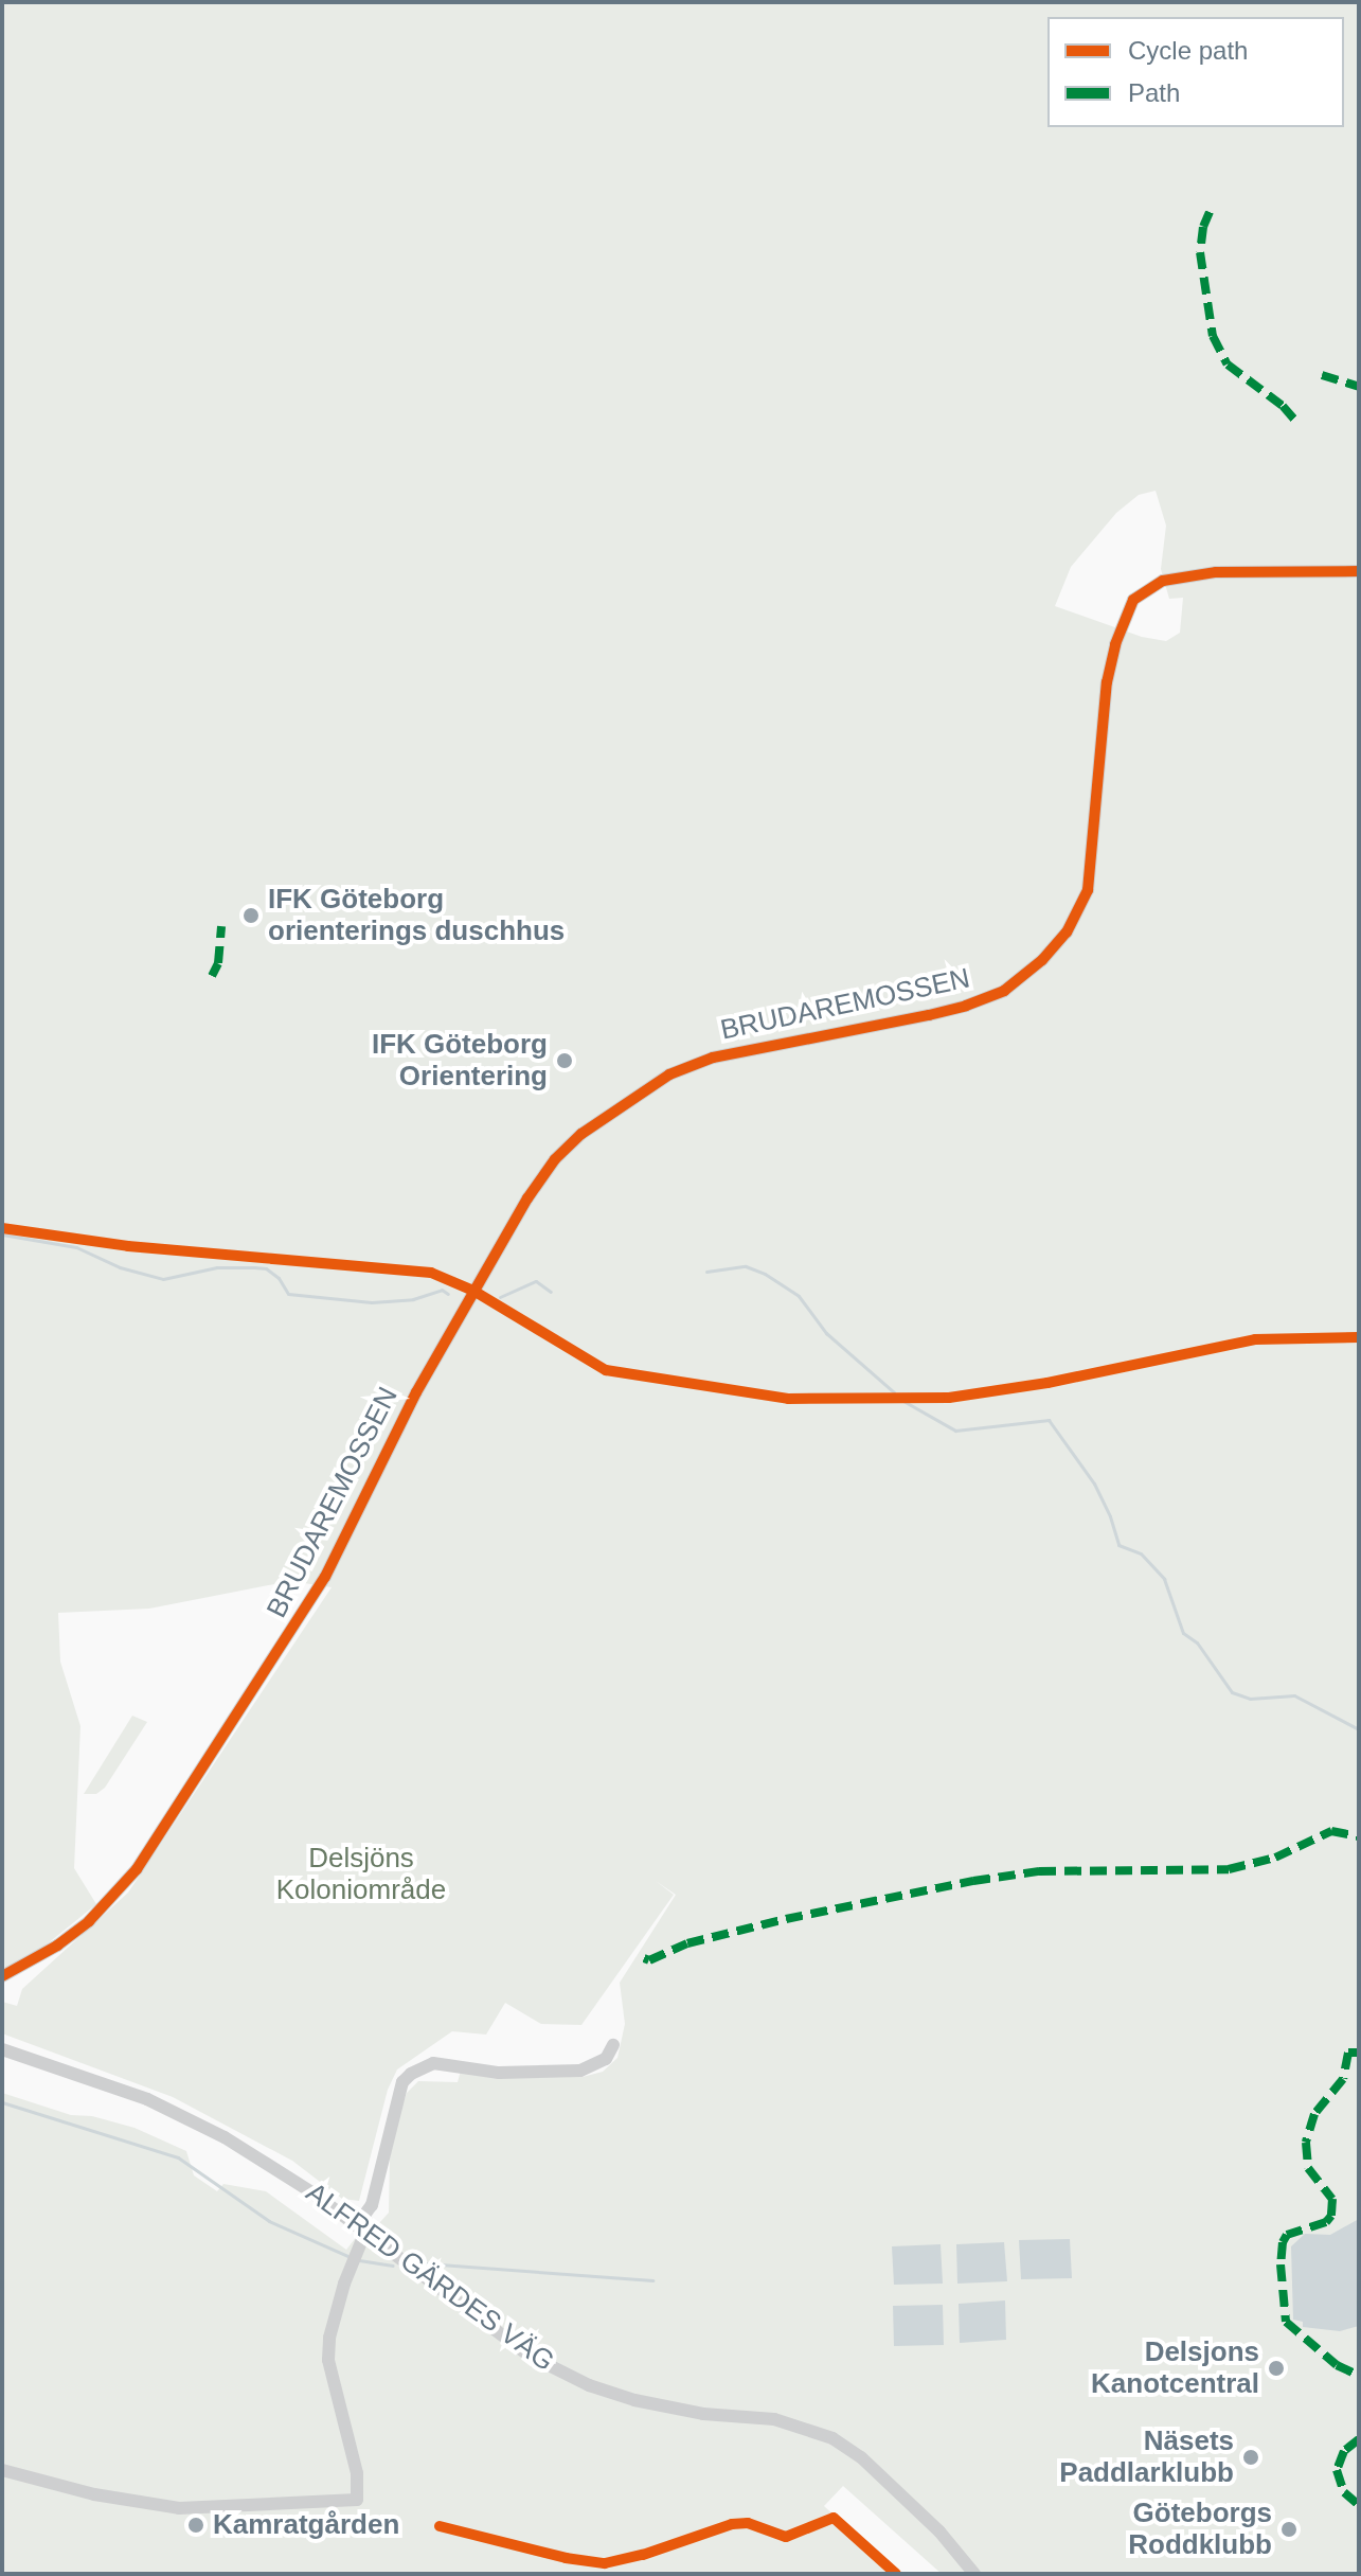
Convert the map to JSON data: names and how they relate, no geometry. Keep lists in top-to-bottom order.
{
  "streets": {
    "street": ["BRUDAREMOSSEN", "ALFRED GÄRDES VÄG"]
  },
  "parks": ["Delsjöns Koloniområde"],
  "places": [
    "IFK Göteborg orienterings duschhus",
    "IFK Göteborg Orientering",
    "Delsjons Kanotcentral",
    "Näsets Paddlarklubb",
    "Kamratgården",
    "Göteborgs Roddklubb"
  ],
  "legend": ["Cycle path", "Path"]
}
